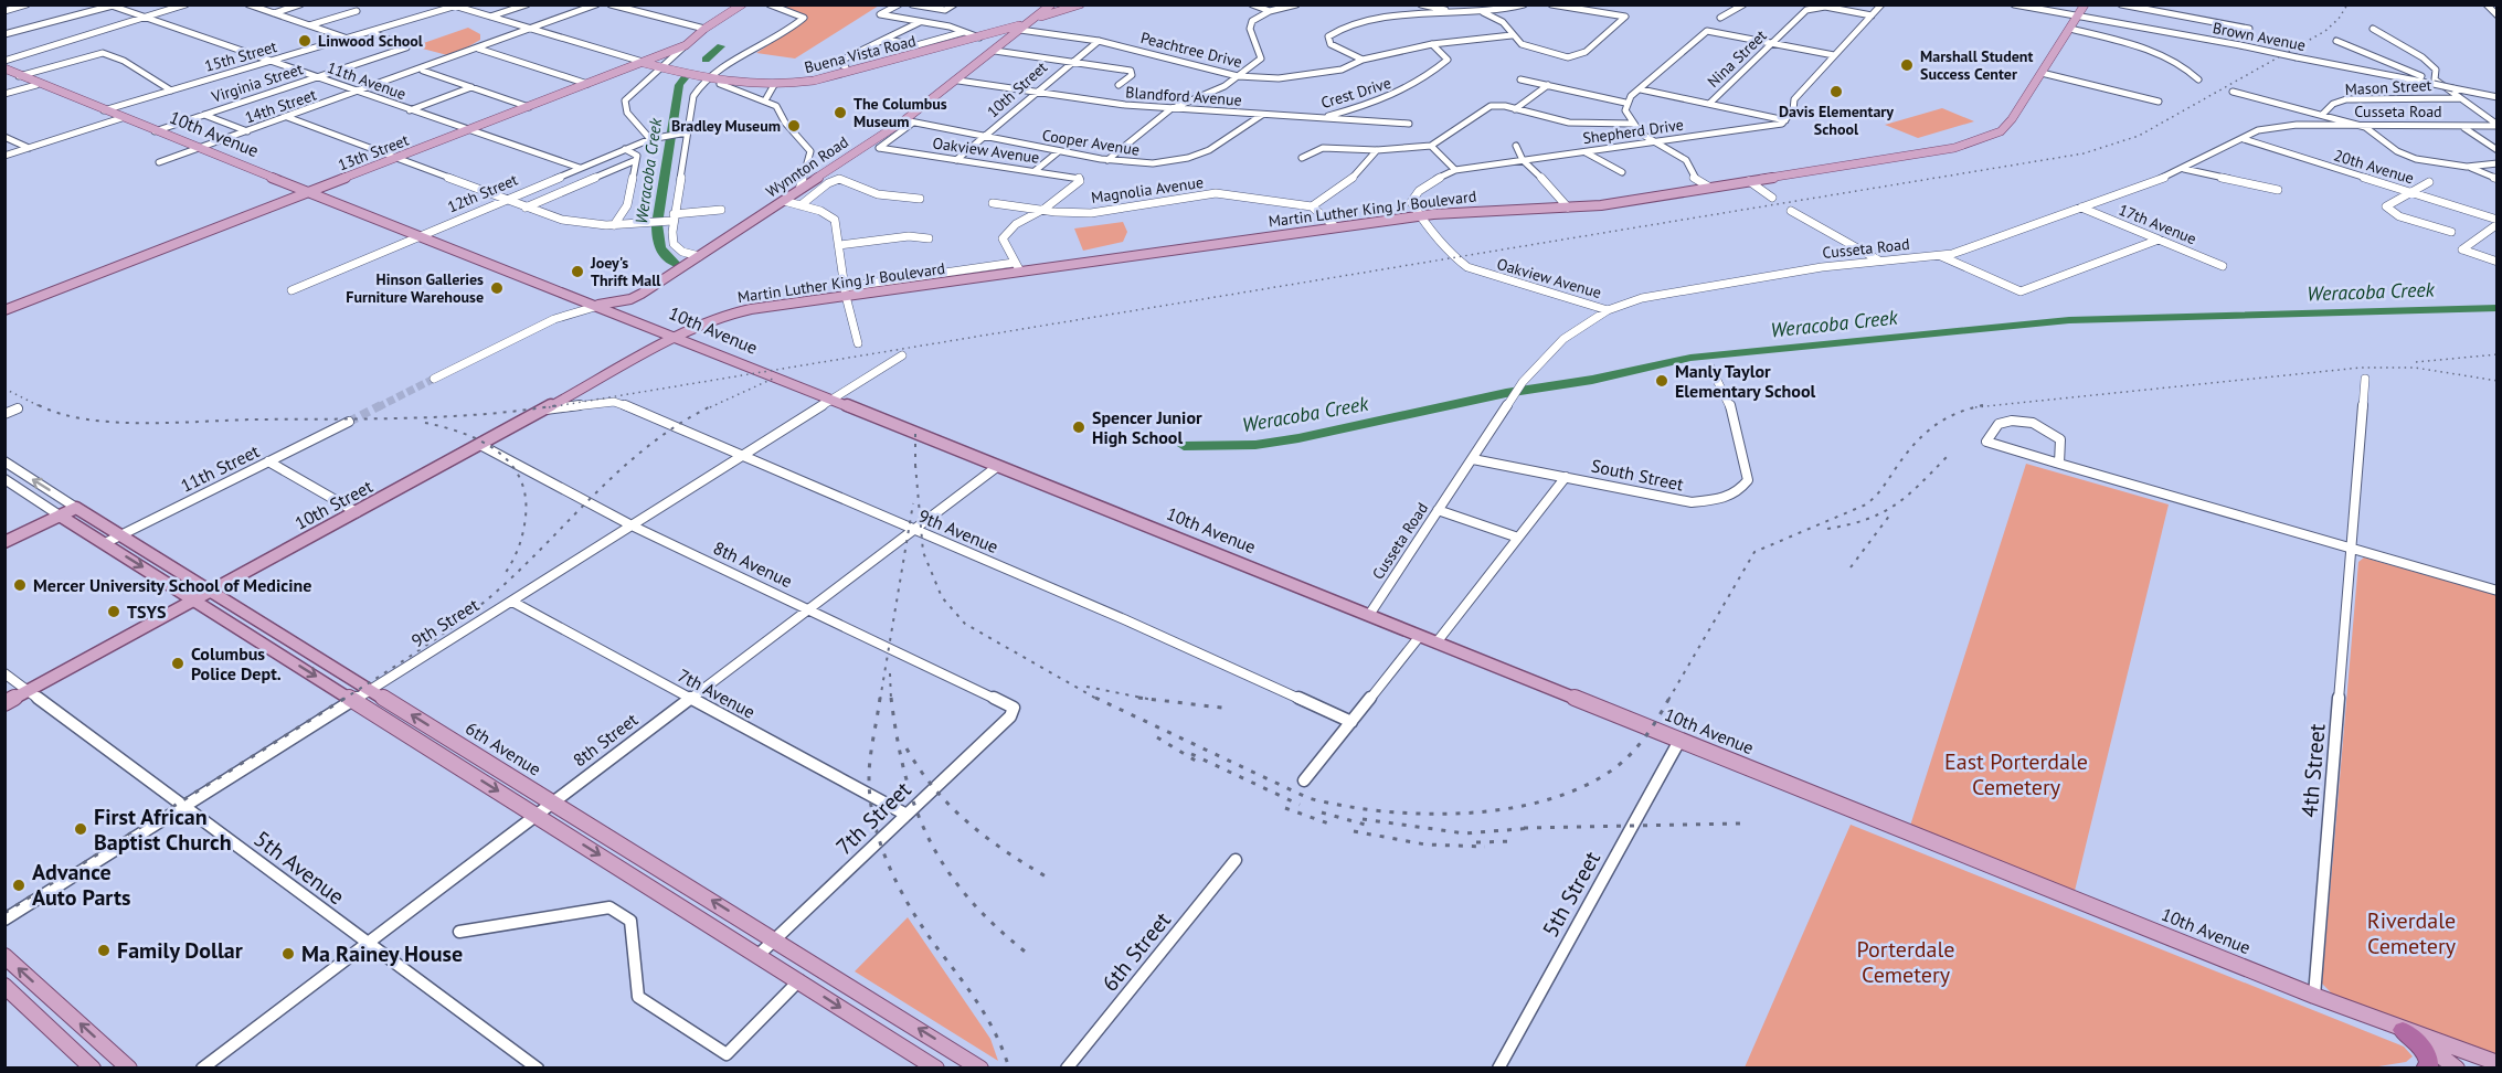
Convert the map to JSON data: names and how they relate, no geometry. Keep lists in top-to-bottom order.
{
  "streets": {
    "main road": [
      "Buena Vista Road",
      "10th Street",
      "10th Avenue",
      "13th Street",
      "Wynnton Road",
      "Martin Luther King Jr Boulevard",
      "6th Avenue"
    ],
    "street": [
      "Brown Avenue",
      "Peachtree Drive",
      "15th Street",
      "Nina Street",
      "11th Avenue",
      "Virginia Street",
      "Mason Street",
      "Crest Drive",
      "Blandford Avenue",
      "14th Street",
      "Cusseta Road",
      "Shepherd Drive",
      "Cooper Avenue",
      "Oakview Avenue",
      "20th Avenue",
      "Magnolia Avenue",
      "12th Street",
      "17th Avenue",
      "11th Street",
      "South Street",
      "9th Avenue",
      "8th Avenue",
      "9th Street",
      "7th Avenue",
      "8th Street",
      "4th Street",
      "7th Street",
      "5th Avenue",
      "5th Street",
      "6th Street"
    ]
  },
  "crossings": [
    ["Brown Avenue", "Martin Luther King Jr Boulevard"],
    ["Peachtree Drive", "10th Street"],
    ["Peachtree Drive", "Crest Drive"],
    ["Peachtree Drive", "Wynnton Road"],
    ["Buena Vista Road", "13th Street"],
    ["Buena Vista Road", "Wynnton Road"],
    ["15th Street", "11th Avenue"],
    ["15th Street", "Virginia Street"],
    ["15th Street", "10th Avenue"],
    ["11th Avenue", "Virginia Street"],
    ["11th Avenue", "14th Street"],
    ["11th Avenue", "13th Street"],
    ["11th Avenue", "12th Street"],
    ["Virginia Street", "10th Avenue"],
    ["Mason Street", "20th Avenue"],
    ["10th Street", "Blandford Avenue"],
    ["10th Street", "10th Avenue"],
    ["10th Street", "Cooper Avenue"],
    ["10th Street", "Oakview Avenue"],
    ["10th Street", "Martin Luther King Jr Boulevard"],
    ["10th Street", "9th Avenue"],
    ["10th Street", "8th Avenue"],
    ["10th Street", "6th Avenue"],
    ["10th Street", "5th Avenue"],
    ["Crest Drive", "Blandford Avenue"],
    ["Blandford Avenue", "Cooper Avenue"],
    ["Blandford Avenue", "Wynnton Road"],
    ["14th Street", "10th Avenue"],
    ["Cusseta Road", "10th Avenue"],
    ["Cusseta Road", "Oakview Avenue"],
    ["Cusseta Road", "20th Avenue"],
    ["Cusseta Road", "17th Avenue"],
    ["Shepherd Drive", "Martin Luther King Jr Boulevard"],
    ["10th Avenue", "13th Street"],
    ["10th Avenue", "Wynnton Road"],
    ["10th Avenue", "12th Street"],
    ["10th Avenue", "Martin Luther King Jr Boulevard"],
    ["10th Avenue", "South Street"],
    ["10th Avenue", "9th Street"],
    ["10th Avenue", "8th Street"],
    ["10th Avenue", "4th Street"],
    ["10th Avenue", "5th Street"],
    ["Cooper Avenue", "Wynnton Road"],
    ["Oakview Avenue", "Wynnton Road"],
    ["11th Street", "6th Avenue"],
    ["9th Avenue", "9th Street"],
    ["9th Avenue", "8th Street"],
    ["8th Avenue", "9th Street"],
    ["8th Avenue", "8th Street"],
    ["8th Avenue", "7th Street"],
    ["9th Street", "7th Avenue"],
    ["9th Street", "6th Avenue"],
    ["9th Street", "5th Avenue"],
    ["7th Avenue", "8th Street"],
    ["7th Avenue", "7th Street"],
    ["8th Street", "6th Avenue"],
    ["8th Street", "5th Avenue"],
    ["6th Avenue", "7th Street"]
  ],
  "water": ["Weracoba Creek"],
  "parks": ["East Porterdale Cemetery", "Riverdale Cemetery", "Porterdale Cemetery"],
  "places": [
    "Linwood School",
    "Marshall Student Success Center",
    "Davis Elementary School",
    "The Columbus Museum",
    "Bradley Museum",
    "Joey's Thrift Mall",
    "Hinson Galleries Furniture Warehouse",
    "Manly Taylor Elementary School",
    "Spencer Junior High School",
    "Mercer University School of Medicine",
    "TSYS",
    "Columbus Police Dept.",
    "First African Baptist Church",
    "Advance Auto Parts",
    "Family Dollar",
    "Ma Rainey House"
  ]
}
